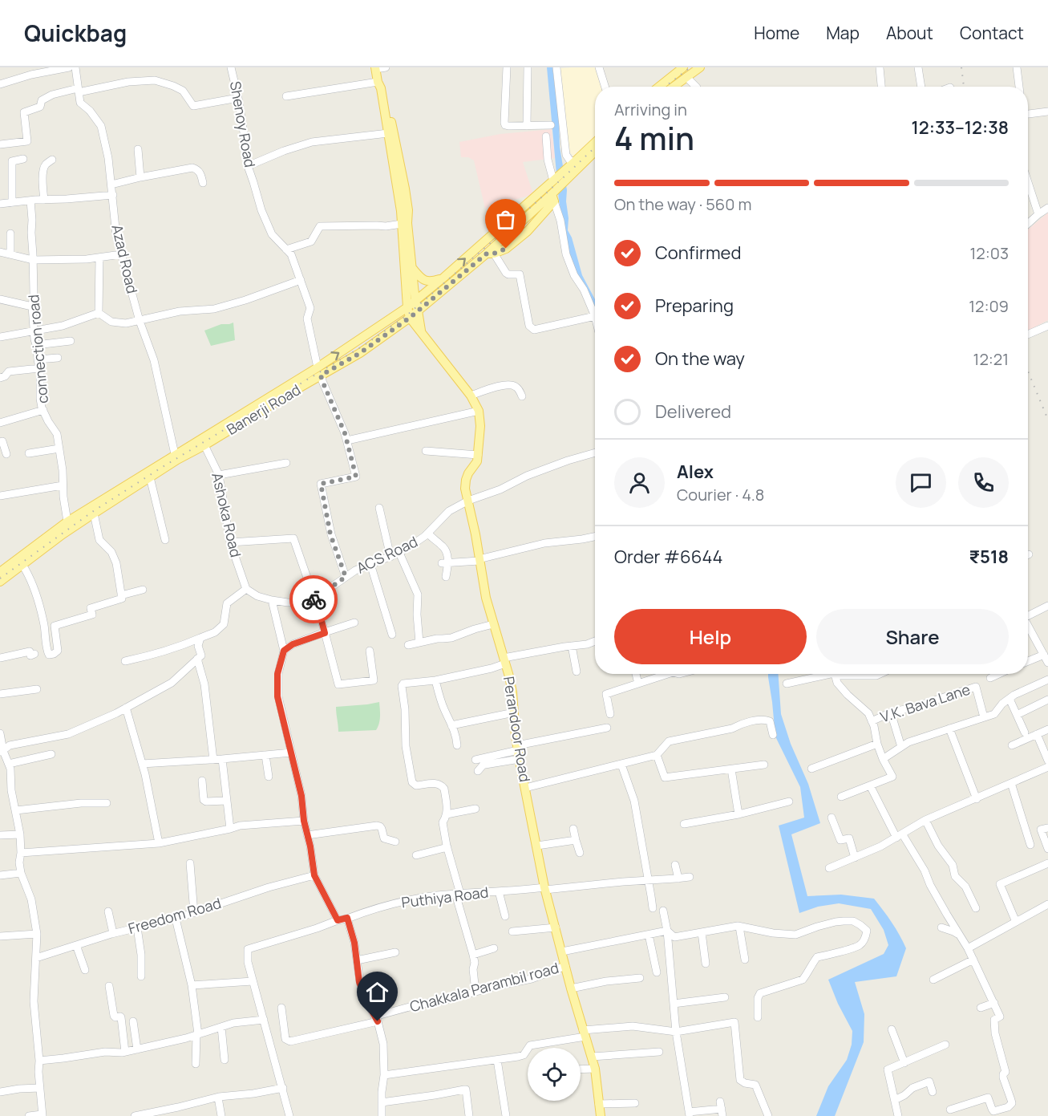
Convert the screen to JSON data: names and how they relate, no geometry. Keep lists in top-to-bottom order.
{
  "streets": {
    "main road": ["Banerji Road", "Perandoor Road"],
    "street": [
      "Shenoy Road",
      "Azad Road",
      "connection road",
      "Ashoka Road",
      "ACS Road",
      "V.K. Bava Lane",
      "Puthiya Road",
      "Freedom Road",
      "Chakkala Parambil road"
    ]
  },
  "crossings": [
    ["Shenoy Road", "Banerji Road"],
    ["Shenoy Road", "ACS Road"],
    ["Azad Road", "Banerji Road"],
    ["connection road", "Banerji Road"],
    ["Banerji Road", "Ashoka Road"],
    ["Banerji Road", "Perandoor Road"],
    ["ACS Road", "Perandoor Road"],
    ["Perandoor Road", "Puthiya Road"],
    ["Perandoor Road", "Chakkala Parambil road"]
  ],
  "page": {
    "header": "Quickbag",
    "nav": [
      "Home",
      "Map",
      "About",
      "Contact"
    ],
    "heading": ["4 min", "Arriving in", "12:33–12:38"],
    "panel": [
      "Alex",
      "Courier · 4.8",
      "Order #6644",
      "₹518"
    ],
    "bar": "On the way · 560 m",
    "list": [
      ["Confirmed", "12:03"],
      ["Preparing", "12:09"],
      ["On the way", "12:21"],
      "Delivered"
    ],
    "buttons": ["Help", "Share"]
  }
}
